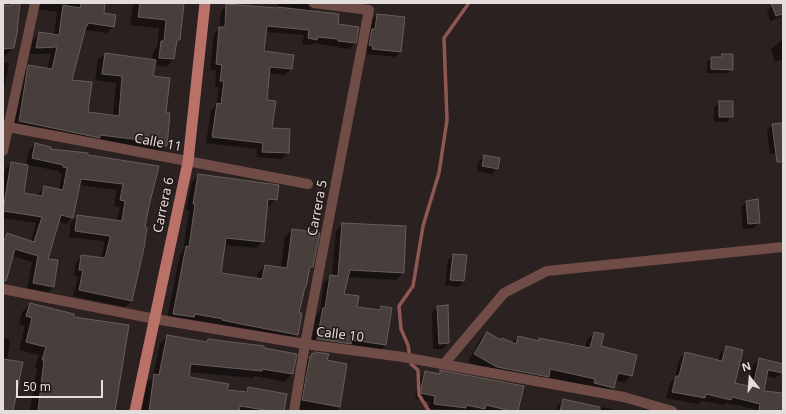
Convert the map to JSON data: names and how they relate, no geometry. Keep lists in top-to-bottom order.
{
  "streets": {
    "main road": ["Carrera 6"],
    "street": ["Calle 11", "Carrera 5", "Calle 10"]
  },
  "crossings": [
    ["Calle 11", "Carrera 6"],
    ["Carrera 6", "Calle 10"],
    ["Carrera 5", "Calle 10"]
  ],
  "scale_bar": "50 m",
  "north": "top"
}
